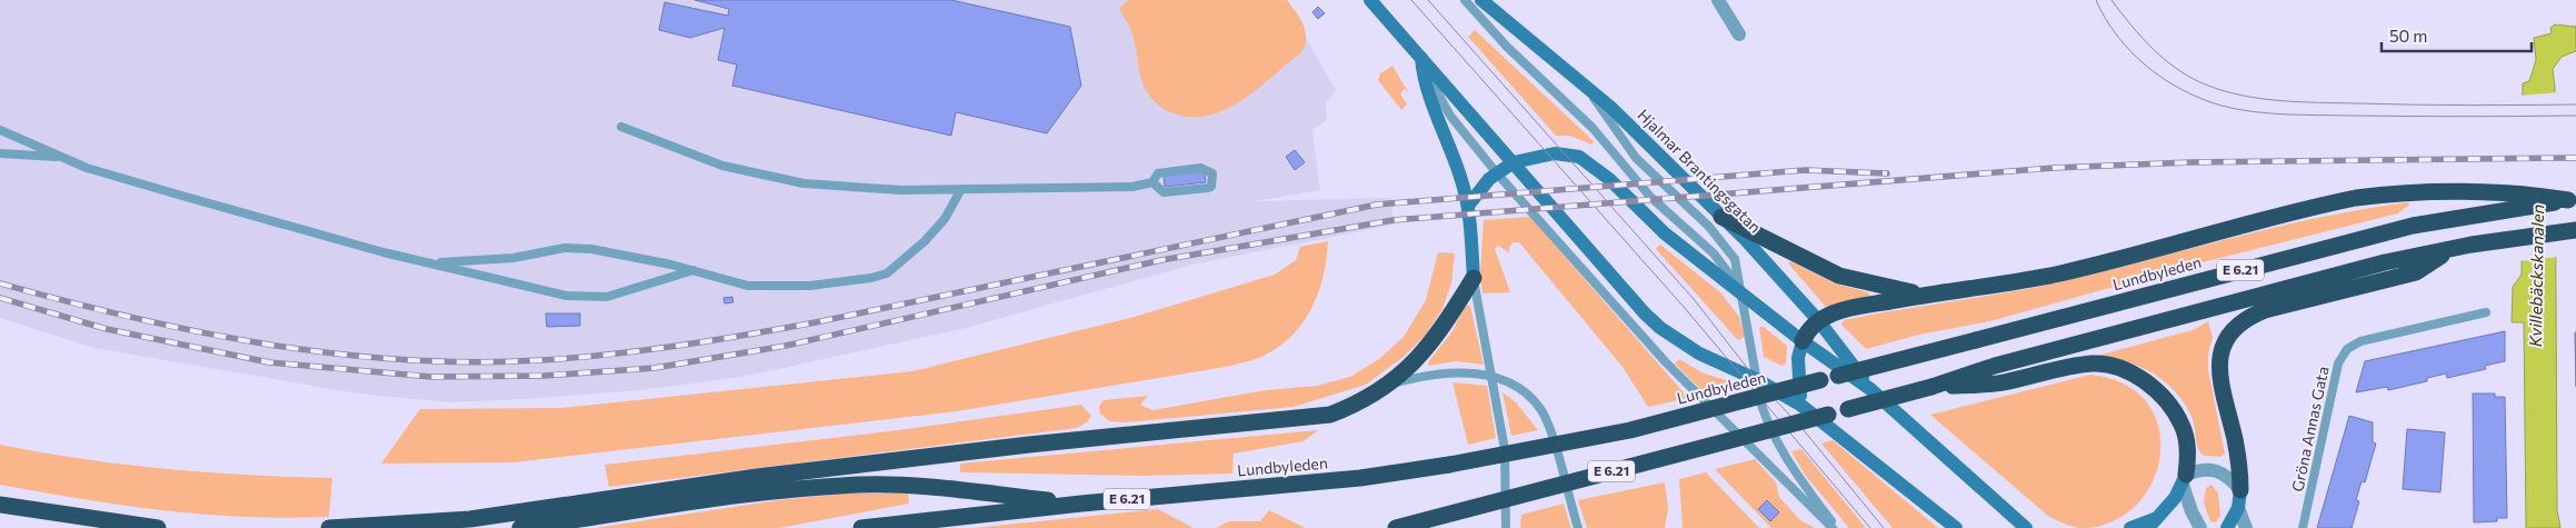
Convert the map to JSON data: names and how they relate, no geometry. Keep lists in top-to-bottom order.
{
  "streets": {
    "highway": ["E 6.21", "Lundbyleden"],
    "main road": ["Hjalmar Brantingsgatan"],
    "lane": ["Gröna Annas Gata"]
  },
  "water": ["Kvillebäckskanalen"],
  "scale_bar": "50 m"
}
